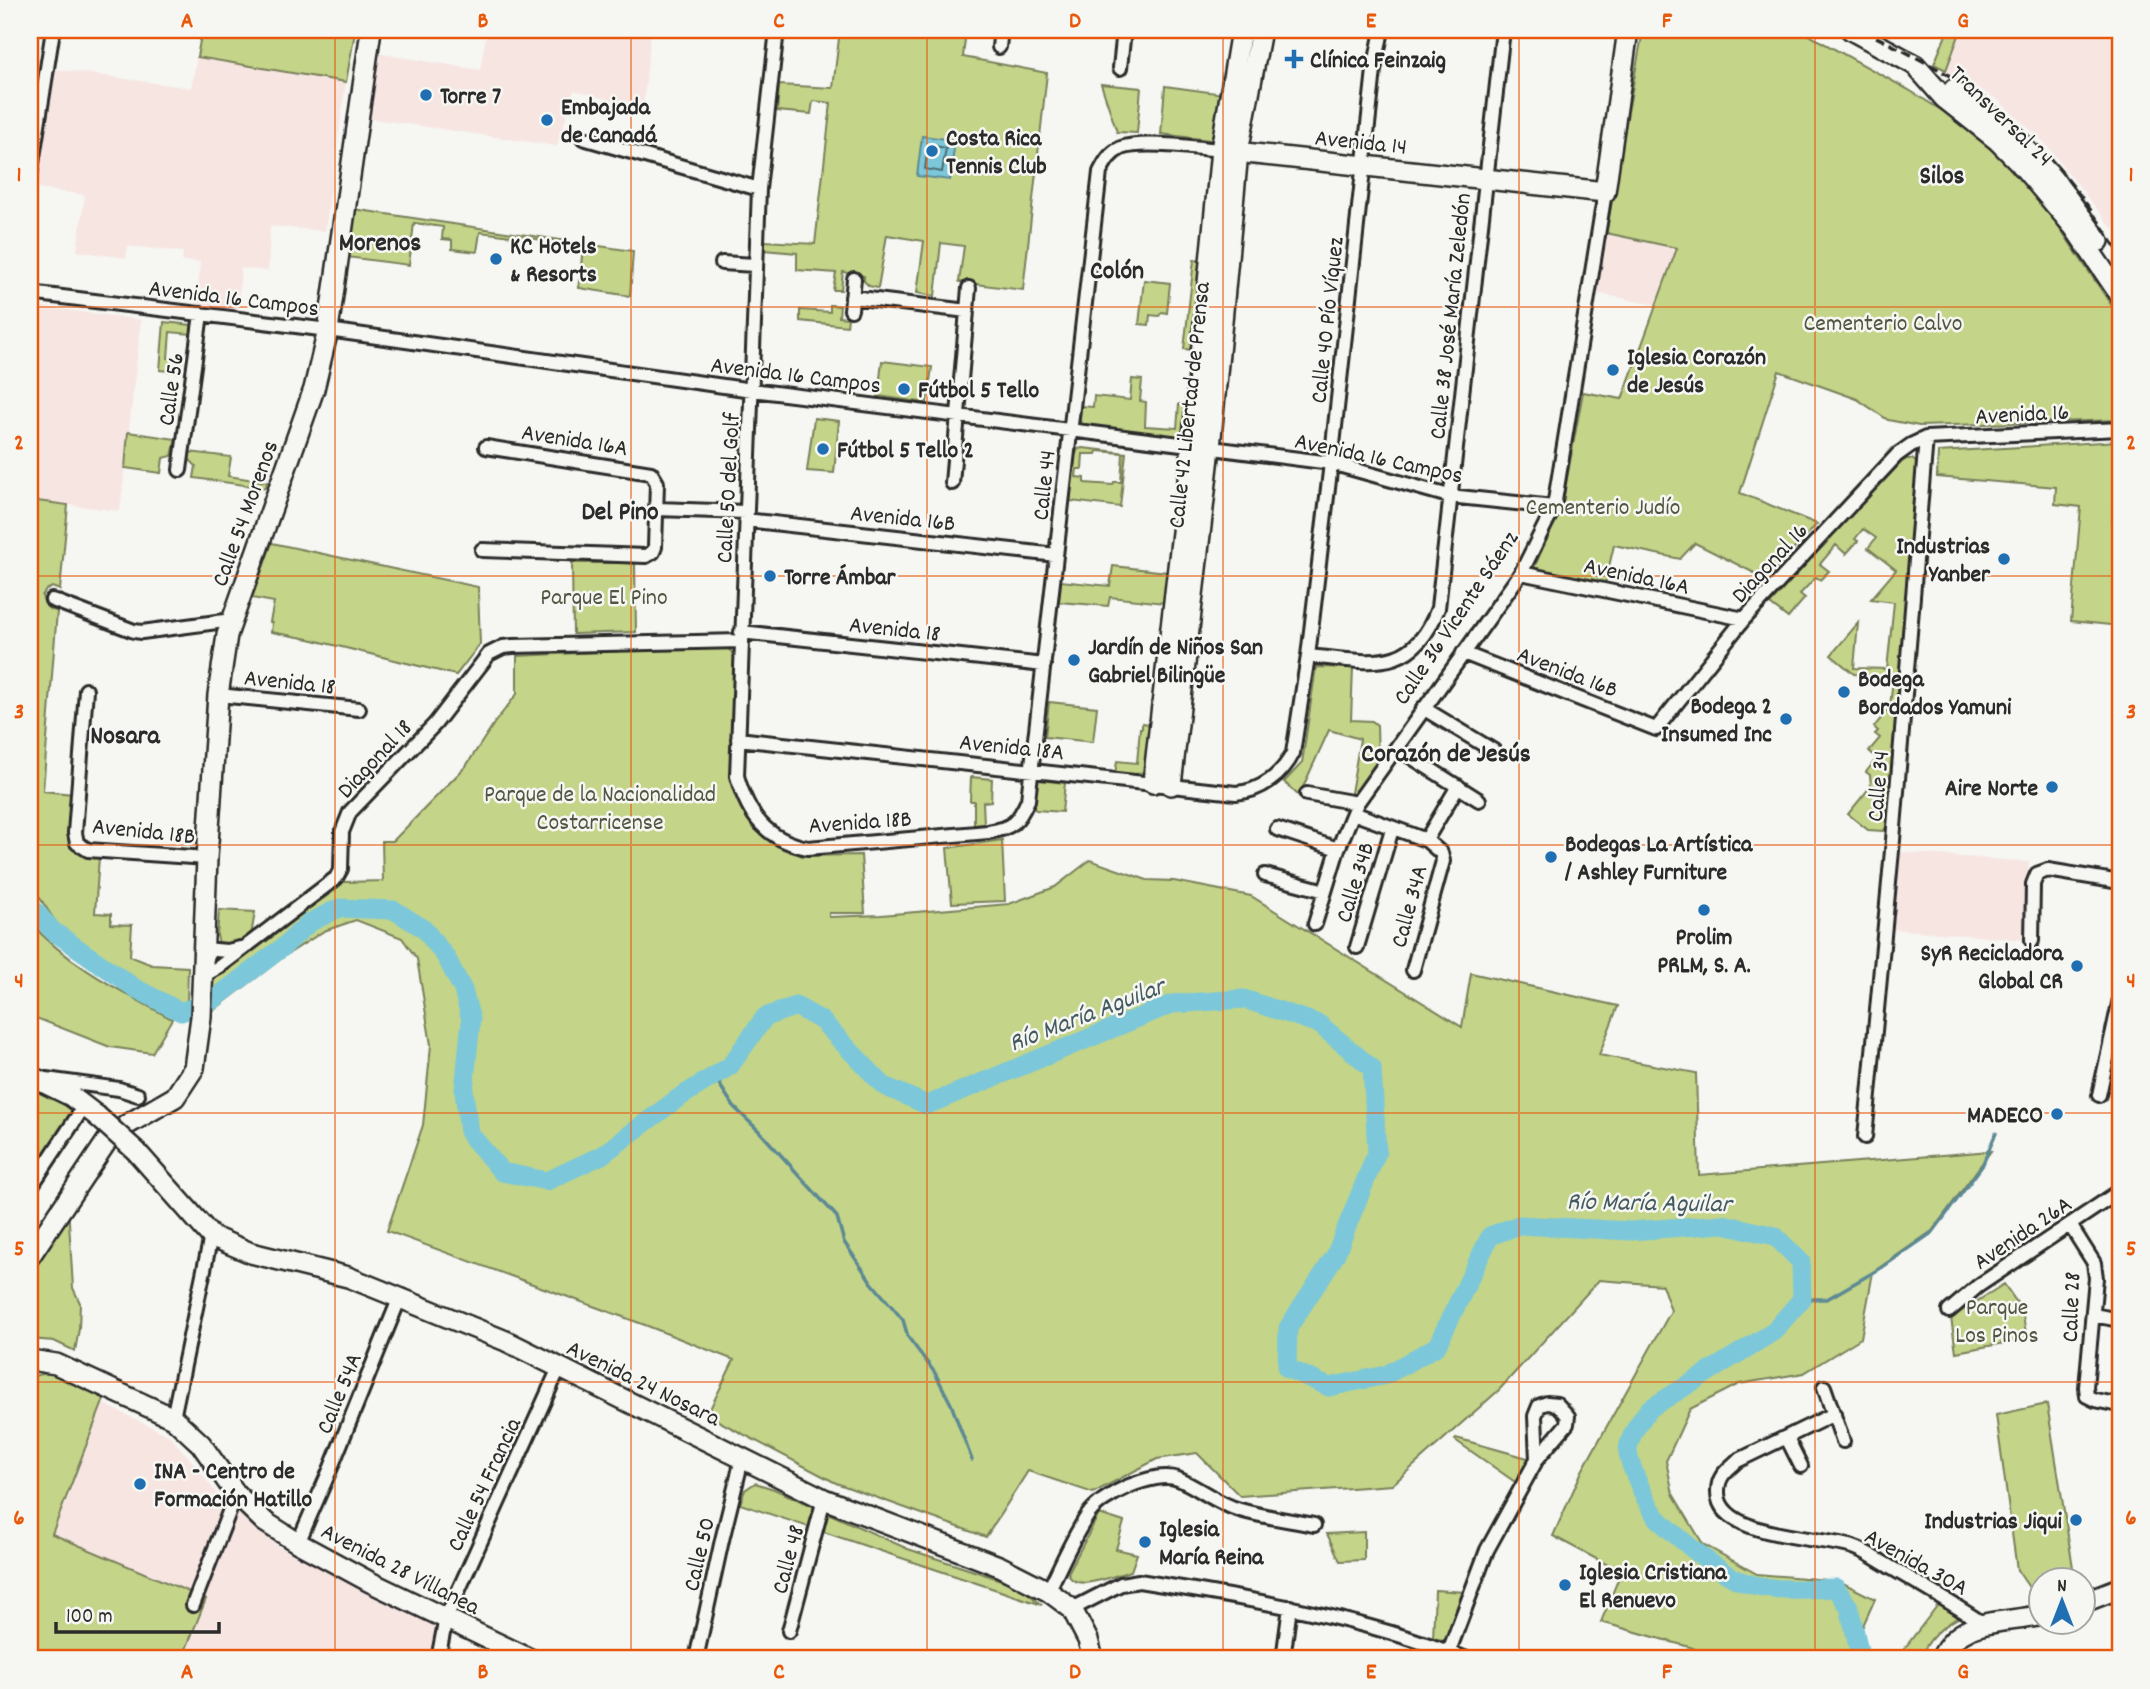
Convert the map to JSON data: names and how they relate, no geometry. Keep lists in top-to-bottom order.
{
  "streets": {
    "main road": [
      "Transversal 24",
      "Avenida 14",
      "Calle 42 Libertad de Prensa",
      "Calle 54 Morenos",
      "Calle 36 Vicente Sáenz",
      "Avenida 24 Nosara",
      "Avenida 28 Villanea"
    ],
    "street": [
      "Avenida 16 Campos",
      "Calle 38 José María Zeledón",
      "Calle 40 Pío Víquez",
      "Calle 56",
      "Avenida 16",
      "Avenida 16A",
      "Calle 44",
      "Calle 50 del Golf",
      "Avenida 16B",
      "Diagonal 16",
      "Avenida 18",
      "Avenida 18A",
      "Diagonal 18",
      "Calle 34",
      "Avenida 18B",
      "Calle 34B",
      "Calle 34A",
      "Avenida 26A",
      "Calle 28",
      "Calle 54A",
      "Calle 54 Francia",
      "Calle 50",
      "Calle 48",
      "Avenida 30A"
    ]
  },
  "crossings": [
    ["Avenida 14", "Calle 38 José María Zeledón"],
    ["Avenida 14", "Calle 40 Pío Víquez"],
    ["Avenida 14", "Calle 42 Libertad de Prensa"],
    ["Avenida 14", "Calle 44"],
    ["Avenida 14", "Calle 36 Vicente Sáenz"],
    ["Avenida 16 Campos", "Calle 38 José María Zeledón"],
    ["Avenida 16 Campos", "Calle 40 Pío Víquez"],
    ["Avenida 16 Campos", "Calle 56"],
    ["Avenida 16 Campos", "Calle 42 Libertad de Prensa"],
    ["Avenida 16 Campos", "Calle 44"],
    ["Avenida 16 Campos", "Calle 50 del Golf"],
    ["Avenida 16 Campos", "Calle 54 Morenos"],
    ["Avenida 16 Campos", "Calle 36 Vicente Sáenz"],
    ["Calle 38 José María Zeledón", "Calle 40 Pío Víquez"],
    ["Calle 40 Pío Víquez", "Avenida 18A"],
    ["Calle 42 Libertad de Prensa", "Avenida 18A"],
    ["Avenida 16", "Diagonal 16"],
    ["Avenida 16", "Calle 34"],
    ["Avenida 16A", "Avenida 16B"],
    ["Avenida 16A", "Diagonal 16"],
    ["Avenida 16A", "Calle 36 Vicente Sáenz"],
    ["Calle 44", "Avenida 16B"],
    ["Calle 44", "Avenida 18"],
    ["Calle 44", "Avenida 18A"],
    ["Calle 44", "Avenida 18B"],
    ["Calle 50 del Golf", "Avenida 16B"],
    ["Calle 50 del Golf", "Avenida 18"],
    ["Calle 50 del Golf", "Avenida 18A"],
    ["Calle 50 del Golf", "Avenida 18B"],
    ["Calle 54 Morenos", "Avenida 18"],
    ["Calle 54 Morenos", "Diagonal 18"],
    ["Calle 54 Morenos", "Avenida 18B"],
    ["Avenida 16B", "Diagonal 16"],
    ["Avenida 16B", "Calle 36 Vicente Sáenz"],
    ["Diagonal 16", "Calle 34"],
    ["Avenida 18", "Diagonal 18"],
    ["Avenida 18A", "Avenida 18B"],
    ["Avenida 26A", "Calle 28"],
    ["Avenida 24 Nosara", "Calle 54A"],
    ["Avenida 24 Nosara", "Calle 54 Francia"],
    ["Avenida 24 Nosara", "Calle 50"],
    ["Avenida 24 Nosara", "Calle 48"],
    ["Calle 54A", "Avenida 28 Villanea"],
    ["Calle 54 Francia", "Avenida 28 Villanea"]
  ],
  "districts": [
    "Silos",
    "Morenos",
    "Colón",
    "Del Pino",
    "Nosara",
    "Corazón de Jesús"
  ],
  "water": ["Río María Aguilar"],
  "parks": [
    "Cementerio Calvo",
    "Cementerio Judío",
    "Parque El Pino",
    "Parque de la Nacionalidad Costarricense",
    "Parque Los Pinos"
  ],
  "places": {
    "health": ["Clínica Feinzaig"],
    "other": [
      "Torre 7",
      "Embajada de Canadá",
      "Costa Rica Tennis Club",
      "KC Hotels & Resorts",
      "Iglesia Corazón de Jesús",
      "Fútbol 5 Tello",
      "Fútbol 5 Tello 2",
      "Industrias Yanber",
      "Torre Ámbar",
      "Jardín de Niños San Gabriel Bilingüe",
      "Bodega Bordados Yamuni",
      "Bodega 2 Insumed Inc",
      "Aire Norte",
      "Bodegas La Artística / Ashley Furniture",
      "Prolim PRLM, S. A.",
      "SyR Recicladora Global CR",
      "MADECO",
      "INA - Centro de Formación Hatillo",
      "Industrias Jiqui",
      "Iglesia María Reina",
      "Iglesia Cristiana El Renuevo"
    ]
  },
  "scale_bar": "100 m",
  "north": "top",
  "grid": {
    "columns": [
      "A",
      "B",
      "C",
      "D",
      "E",
      "F",
      "G"
    ],
    "rows": [
      "1",
      "2",
      "3",
      "4",
      "5",
      "6"
    ]
  }
}
